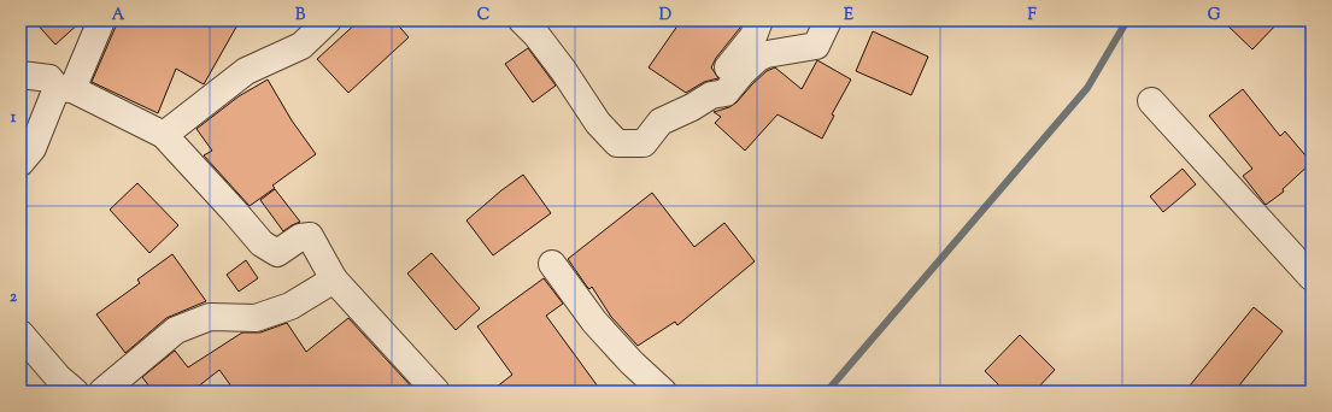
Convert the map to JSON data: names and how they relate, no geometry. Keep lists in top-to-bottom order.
{
  "grid": {
    "columns": [
      "A",
      "B",
      "C",
      "D",
      "E",
      "F",
      "G"
    ],
    "rows": ["1", "2"]
  }
}
